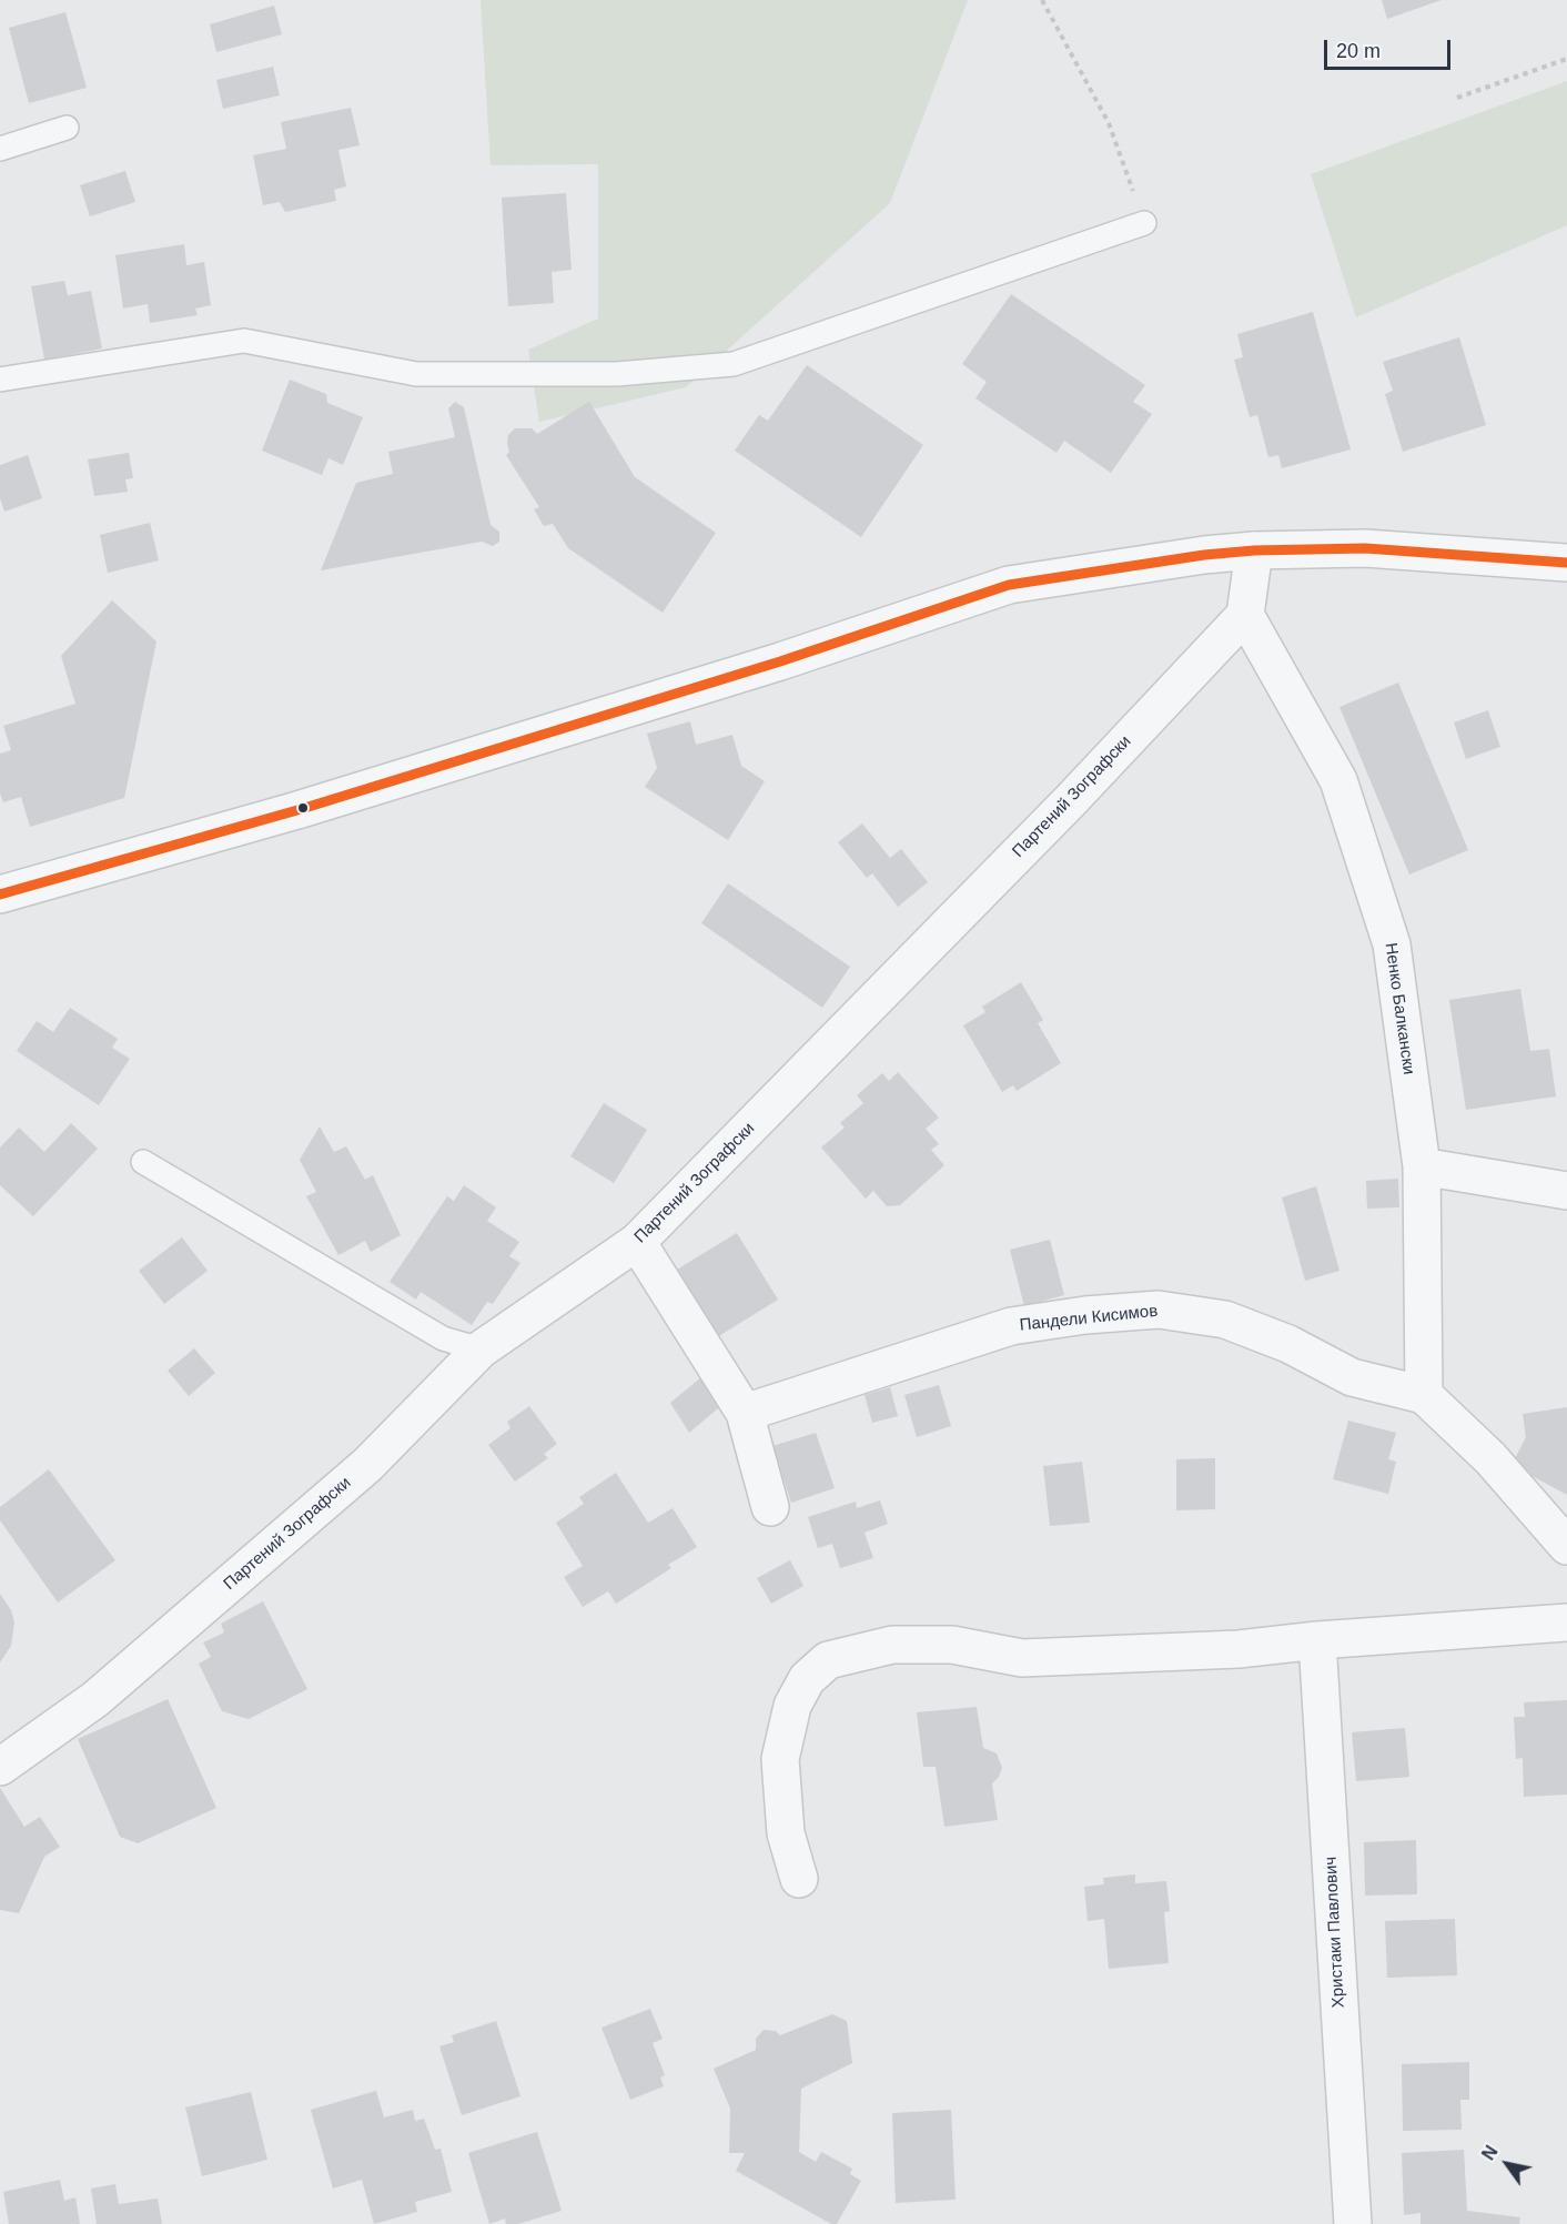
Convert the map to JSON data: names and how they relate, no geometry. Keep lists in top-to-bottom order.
{
  "streets": {
    "street": [
      "Партений Зографски",
      "Ненко Балкански",
      "Пандели Кисимов",
      "Христаки Павлович"
    ]
  },
  "crossings": [
    ["Партений Зографски", "Ненко Балкански"],
    ["Ненко Балкански", "Пандели Кисимов"]
  ],
  "scale_bar": "20 m",
  "north": "top left"
}
